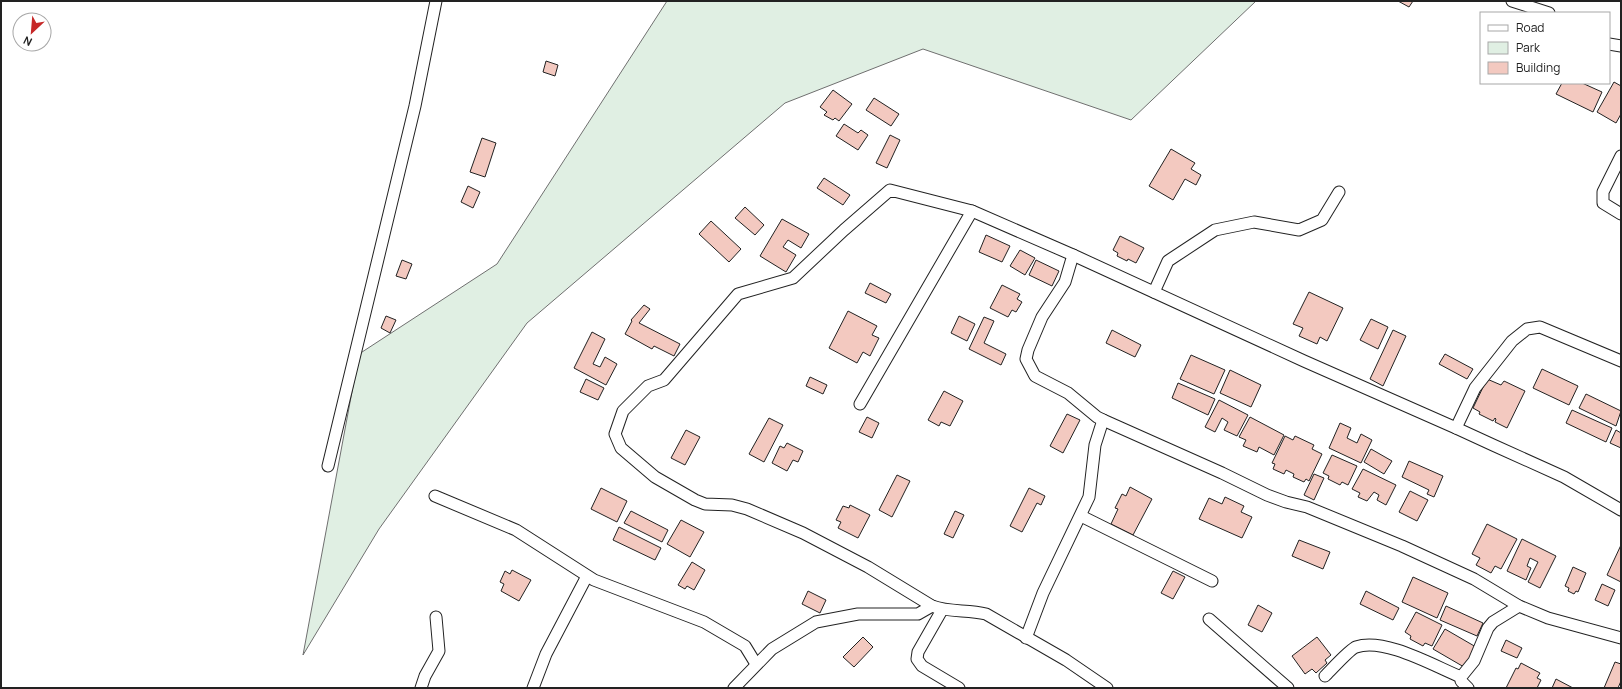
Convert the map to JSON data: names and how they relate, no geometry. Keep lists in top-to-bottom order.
{
  "legend": ["Road", "Park", "Building"],
  "north": "bottom left"
}
